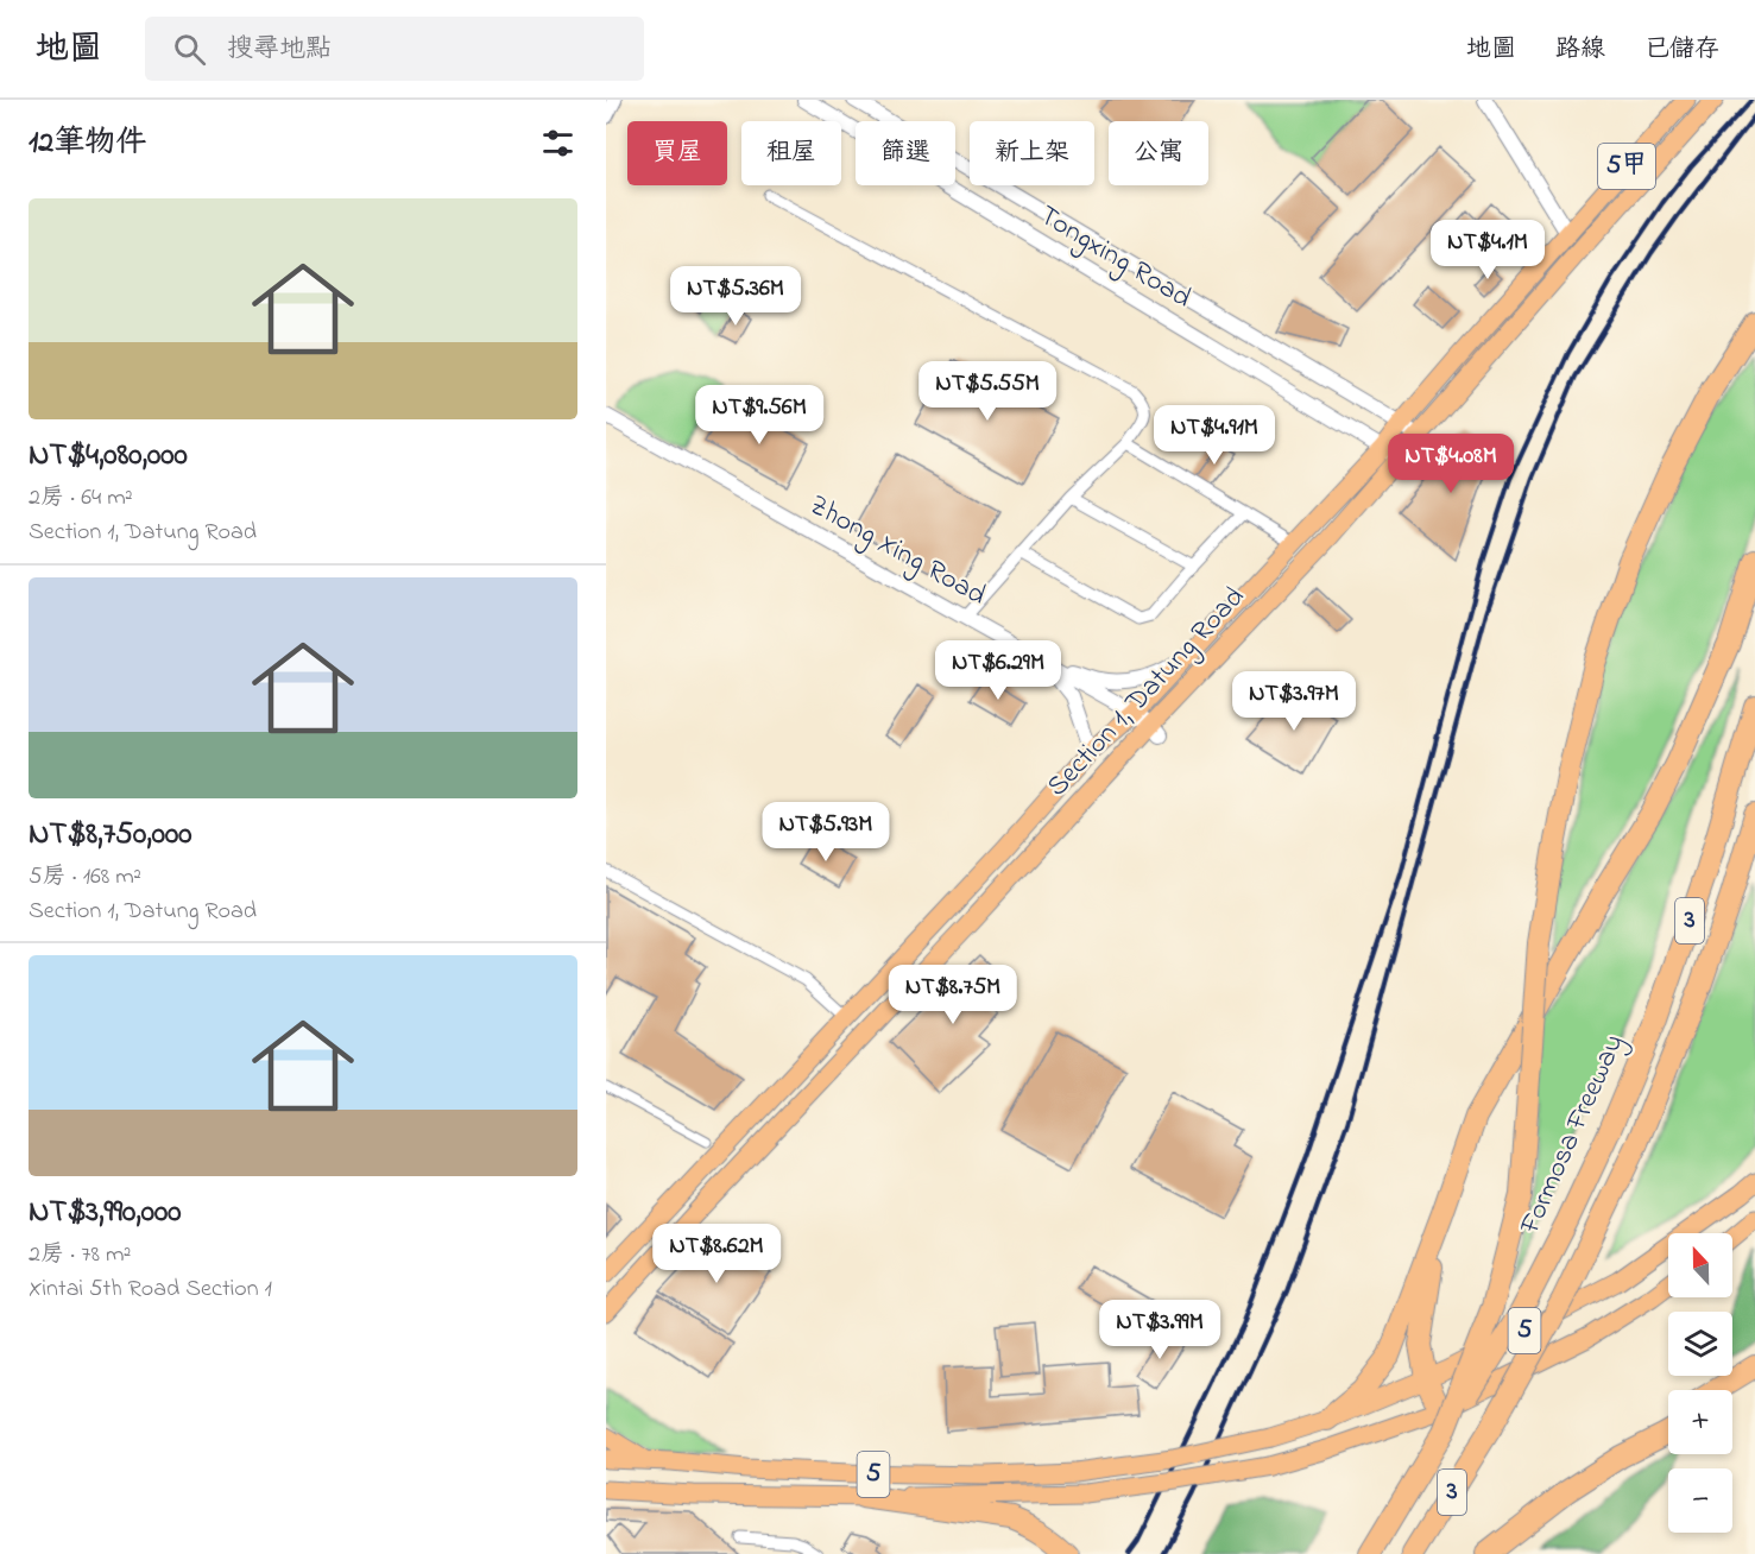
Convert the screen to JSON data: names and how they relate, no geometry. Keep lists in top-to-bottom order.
{
  "streets": {
    "highway": ["3", "Formosa Freeway"],
    "main road": ["5甲", "Section 1, Datung Road", "5"],
    "street": ["Tongxing Road", "Zhong Xing Road"]
  },
  "crossings": [
    ["Tongxing Road", "Section 1, Datung Road"],
    ["Zhong Xing Road", "Section 1, Datung Road"]
  ],
  "north": "top",
  "page": {
    "header": "地圖",
    "search": "搜尋地點",
    "nav": ["地圖", "路線", "已儲存"],
    "heading": "12筆物件",
    "chip": [
      "買屋",
      "租屋",
      "篩選",
      "新上架",
      "公寓"
    ],
    "list": [
      {
        "name": "NT$4,080,000",
        "note": "2房 · 64 m² · Section 1, Datung Road"
      },
      {
        "name": "NT$8,750,000",
        "note": "5房 · 168 m² · Section 1, Datung Road"
      },
      {
        "name": "NT$3,990,000",
        "note": "2房 · 78 m² · Xintai 5th Road Section 1"
      }
    ],
    "price": [
      "NT$4.1M",
      "NT$5.36M",
      "NT$5.55M",
      "NT$9.56M",
      "NT$4.91M",
      "NT$4.08M",
      "NT$6.29M",
      "NT$3.97M",
      "NT$5.93M",
      "NT$8.75M",
      "NT$8.62M",
      "NT$3.99M"
    ],
    "map_buttons": ["+", "−"]
  }
}
